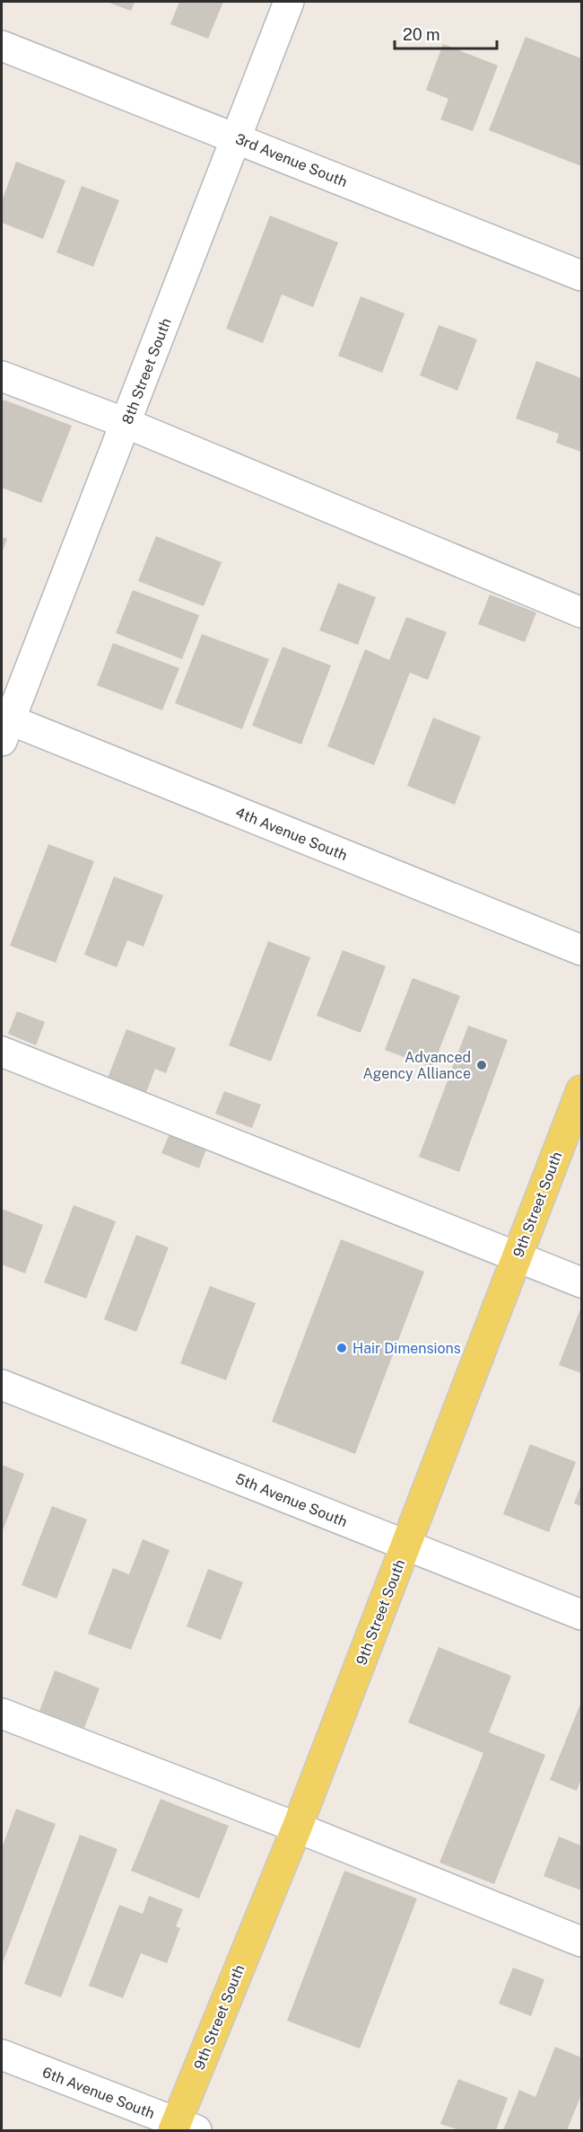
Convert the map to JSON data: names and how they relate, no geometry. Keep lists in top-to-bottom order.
{
  "streets": {
    "main road": ["9th Street South"],
    "street": [
      "3rd Avenue South",
      "8th Street South",
      "4th Avenue South",
      "5th Avenue South",
      "6th Avenue South"
    ]
  },
  "crossings": [
    ["3rd Avenue South", "8th Street South"],
    ["8th Street South", "4th Avenue South"],
    ["9th Street South", "5th Avenue South"],
    ["9th Street South", "6th Avenue South"]
  ],
  "places": ["Advanced Agency Alliance", "Hair Dimensions"],
  "scale_bar": "20 m"
}
